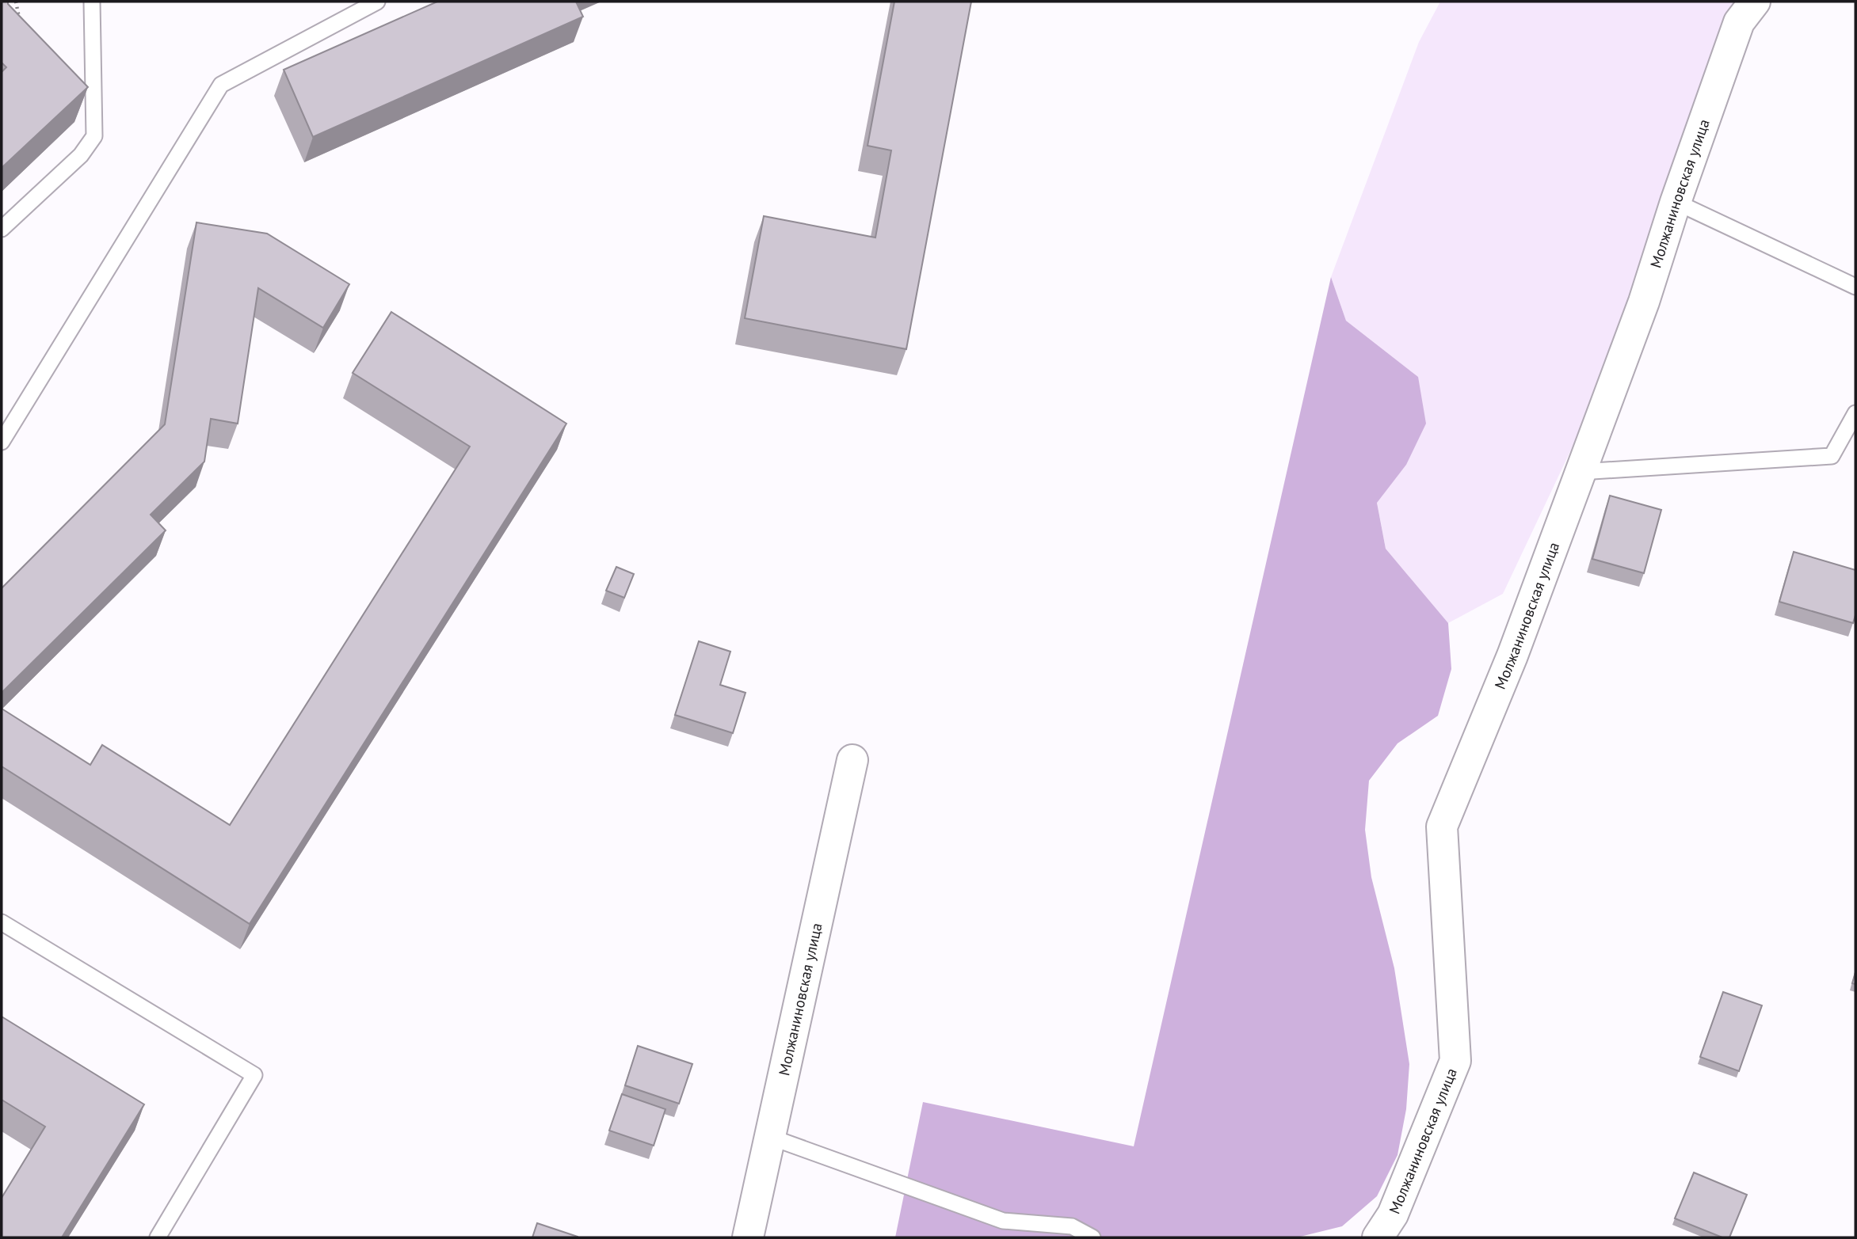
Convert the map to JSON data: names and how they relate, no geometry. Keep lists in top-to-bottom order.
{
  "streets": {
    "street": ["Молжаниновская улица"]
  }
}
